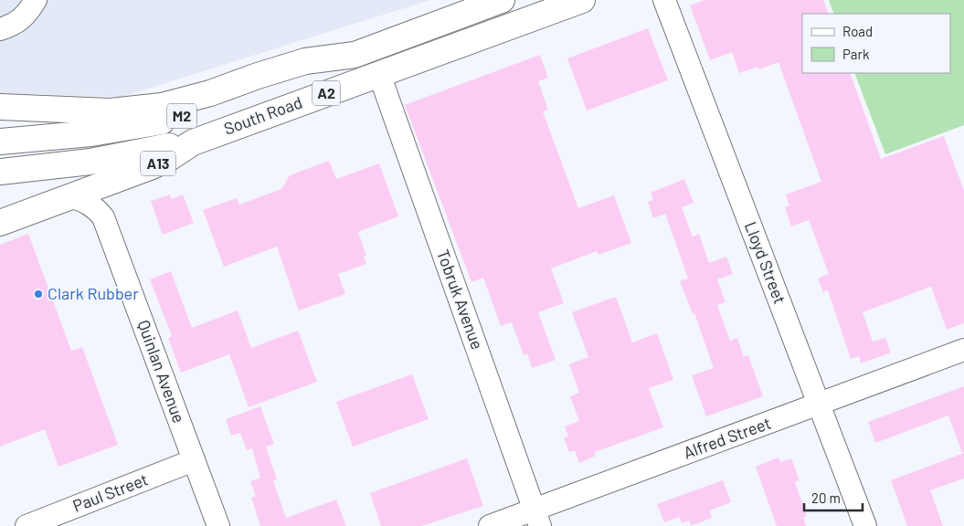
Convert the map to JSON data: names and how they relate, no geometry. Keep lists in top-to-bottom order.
{
  "streets": {
    "highway": [
      "A2",
      "M2",
      "South Road",
      "A13"
    ],
    "street": [
      "Lloyd Street",
      "Tobruk Avenue",
      "Quinlan Avenue",
      "Alfred Street",
      "Paul Street"
    ]
  },
  "crossings": [
    ["M2", "South Road"],
    ["South Road", "Tobruk Avenue"],
    ["South Road", "Quinlan Avenue"],
    ["Lloyd Street", "Alfred Street"],
    ["Tobruk Avenue", "Alfred Street"],
    ["Quinlan Avenue", "Paul Street"]
  ],
  "places": ["Clark Rubber"],
  "legend": ["Road", "Park"],
  "scale_bar": "20 m"
}
